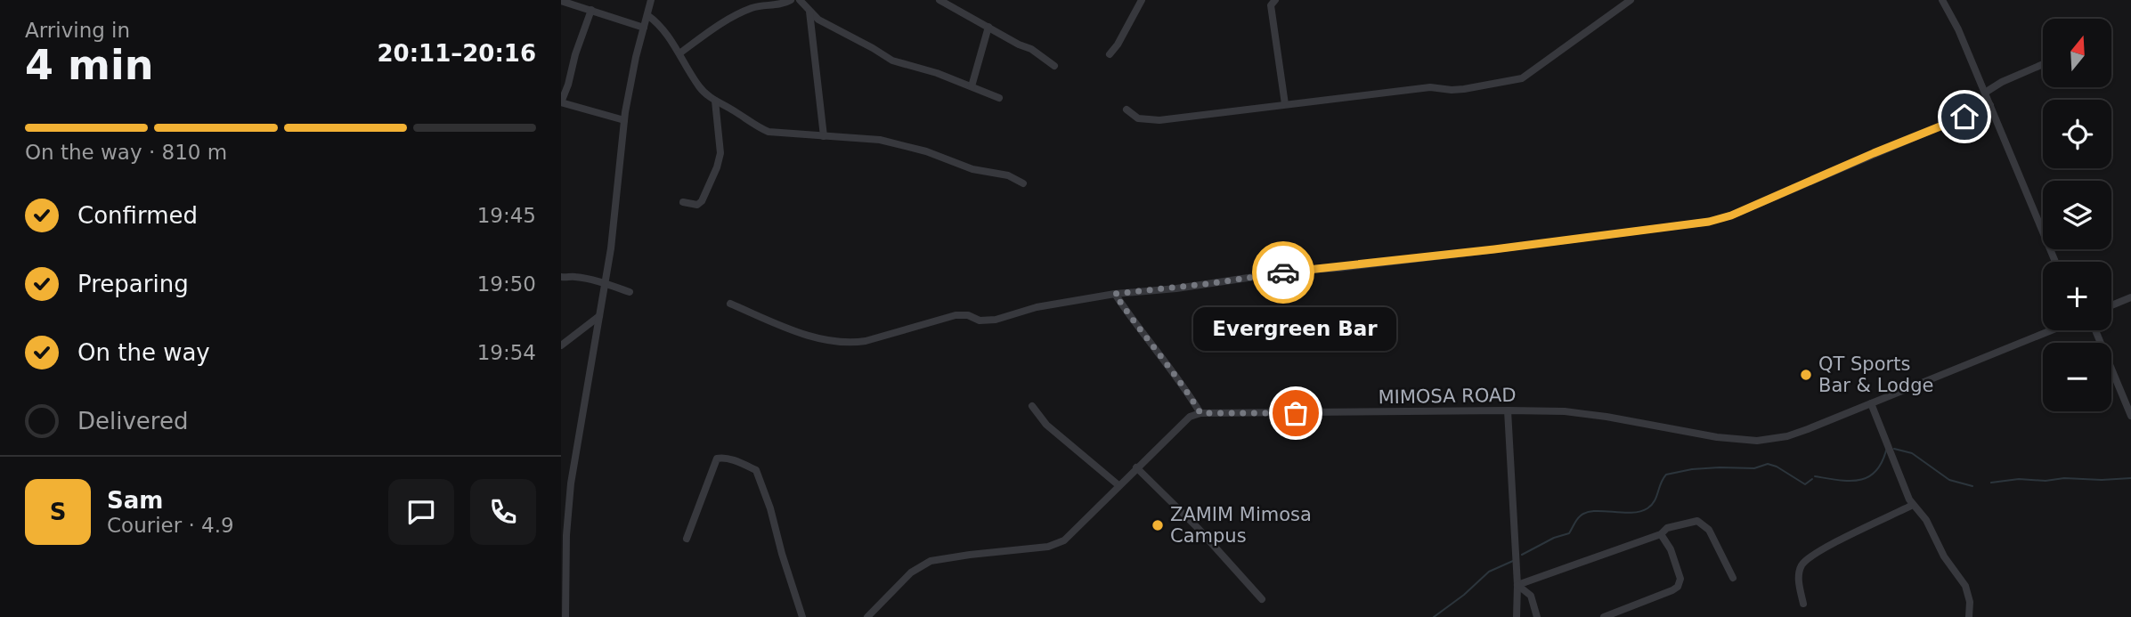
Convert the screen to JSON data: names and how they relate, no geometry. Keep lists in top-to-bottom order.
{
  "streets": {
    "street": ["MIMOSA ROAD"]
  },
  "places": ["QT Sports Bar & Lodge", "Evergreen Bar", "ZAMIM Mimosa Campus"],
  "north": "top",
  "page": {
    "heading": ["4 min", "Arriving in", "20:11–20:16"],
    "panel": ["Sam", "Courier · 4.9"],
    "map_buttons": ["+", "−"],
    "bar": "On the way · 810 m",
    "list": [
      ["Confirmed", "19:45"],
      ["Preparing", "19:50"],
      ["On the way", "19:54"],
      "Delivered"
    ],
    "bubble": "Evergreen Bar",
    "round": "S"
  }
}
